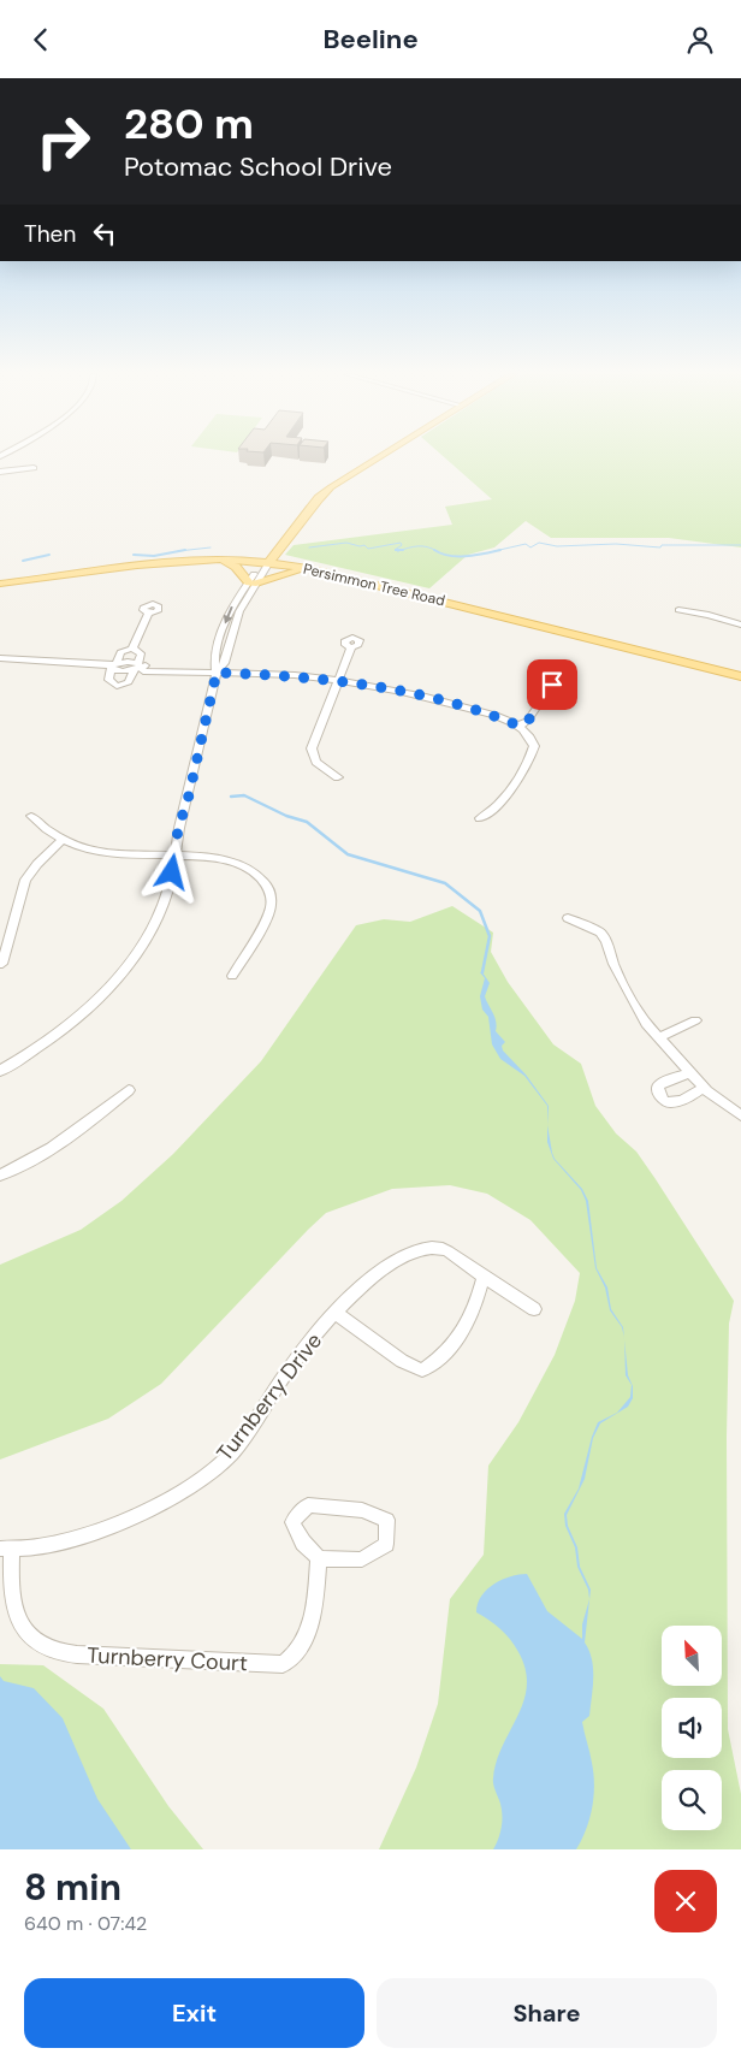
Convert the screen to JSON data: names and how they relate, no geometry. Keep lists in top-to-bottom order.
{
  "streets": {
    "main road": ["Persimmon Tree Road"],
    "street": ["Turnberry Drive", "Turnberry Court"]
  },
  "crossings": [
    ["Turnberry Drive", "Turnberry Court"]
  ],
  "north": "top left",
  "page": {
    "header": "Beeline",
    "turn": ["280 m", "Potomac School Drive"],
    "then": "Then",
    "heading": ["8 min", "640 m · 07:42"],
    "buttons": ["Exit", "Share"]
  }
}
